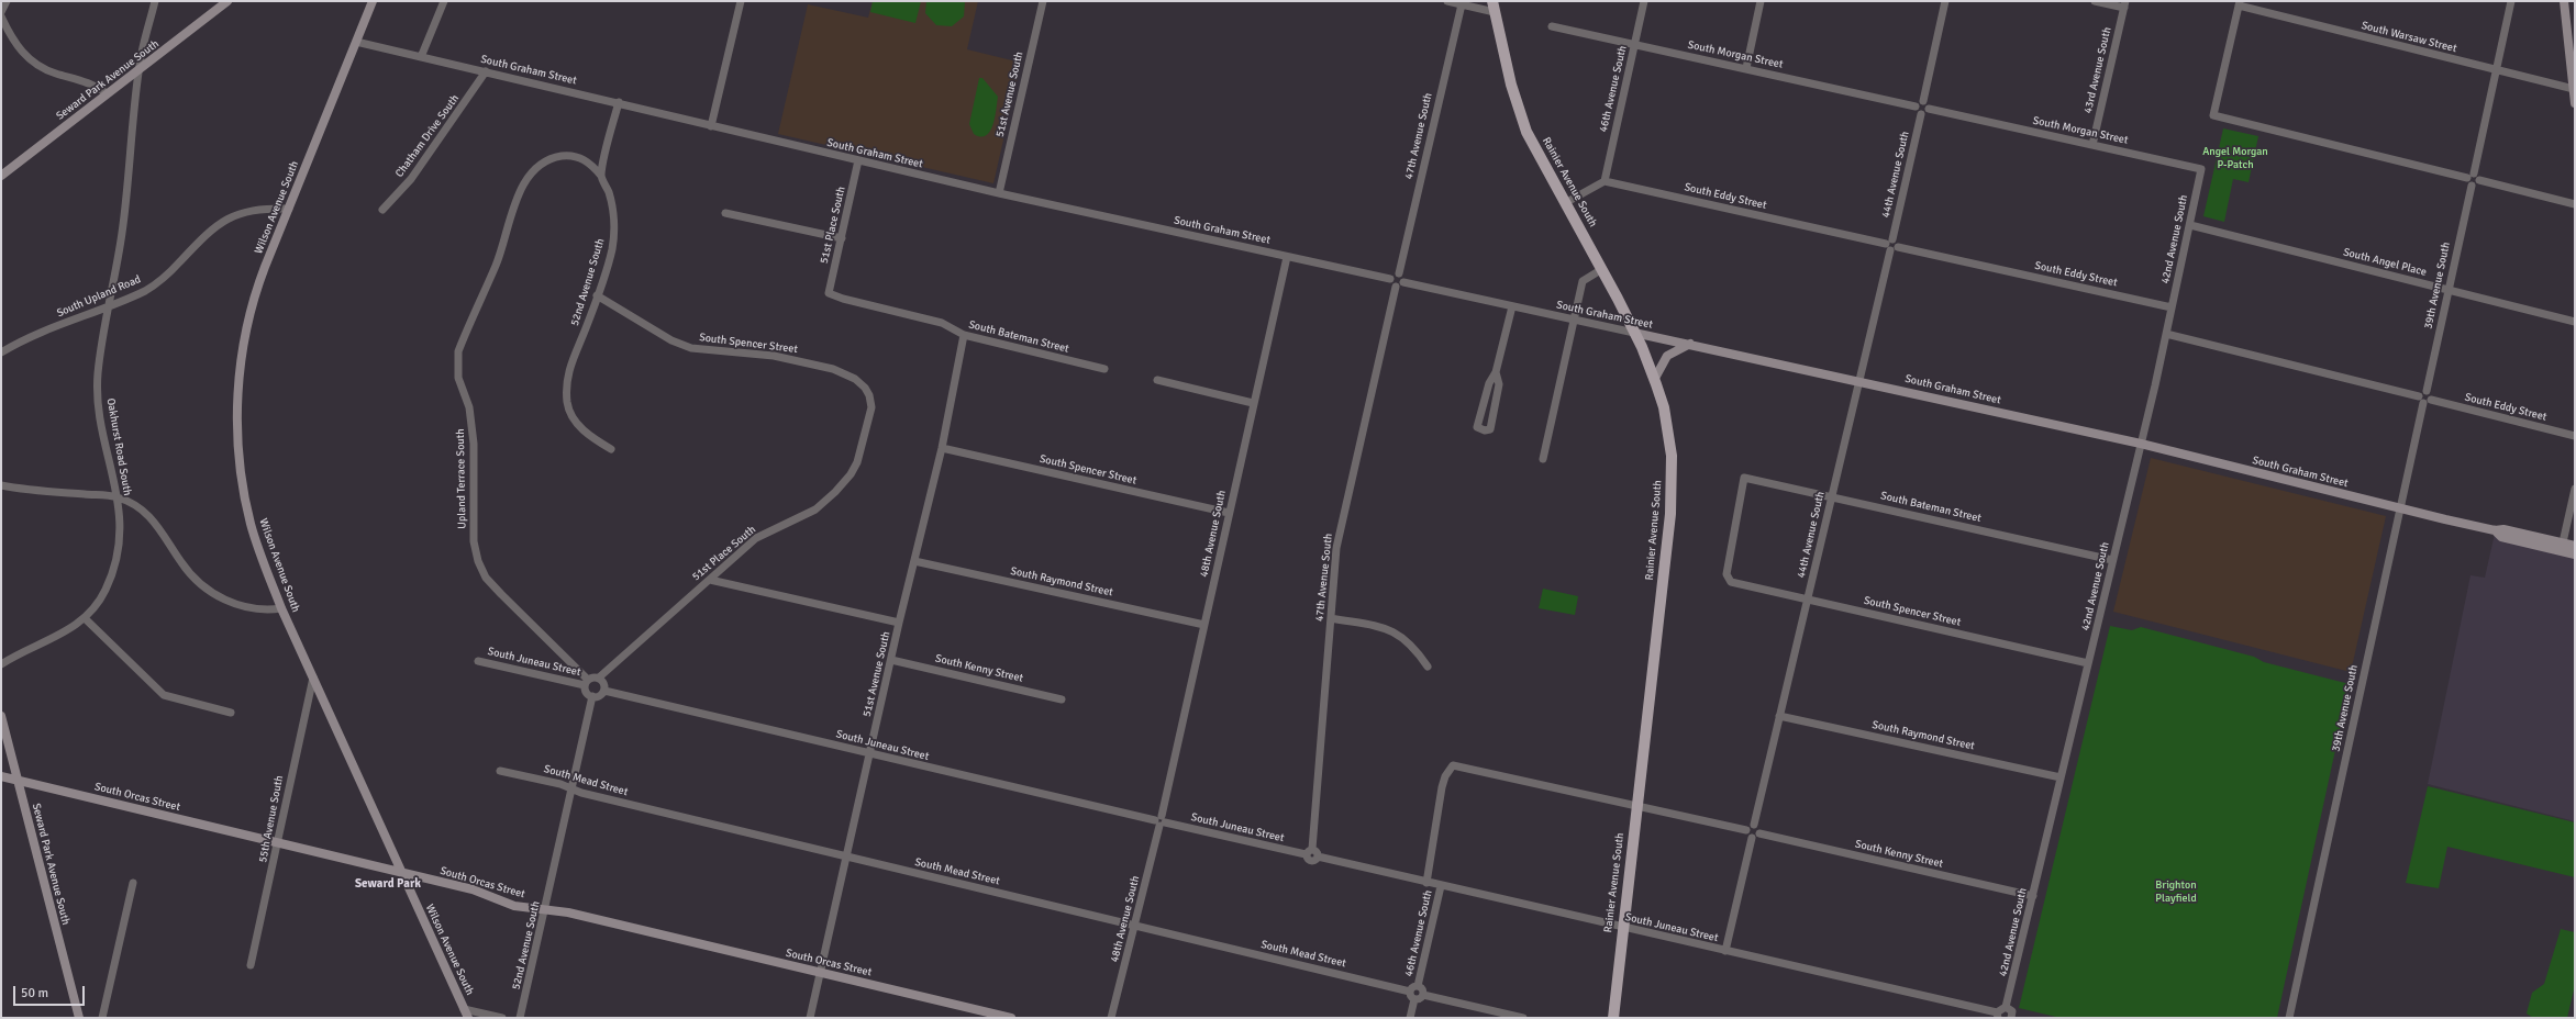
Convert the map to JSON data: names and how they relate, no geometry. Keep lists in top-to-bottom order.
{
  "streets": {
    "main road": ["Rainier Avenue South"],
    "street": [
      "South Warsaw Street",
      "South Morgan Street",
      "South Graham Street",
      "43rd Avenue South",
      "Seward Park Avenue South",
      "46th Avenue South",
      "51st Avenue South",
      "Chatham Drive South",
      "47th Avenue South",
      "44th Avenue South",
      "South Eddy Street",
      "Wilson Avenue South",
      "51st Place South",
      "42nd Avenue South",
      "South Angel Place",
      "52nd Avenue South",
      "39th Avenue South",
      "South Upland Road",
      "South Bateman Street",
      "South Spencer Street",
      "Oakhurst Road South",
      "Upland Terrace South",
      "48th Avenue South",
      "South Raymond Street",
      "South Juneau Street",
      "South Kenny Street",
      "South Mead Street",
      "South Orcas Street",
      "55th Avenue South"
    ]
  },
  "crossings": [
    ["South Morgan Street", "43rd Avenue South"],
    ["South Morgan Street", "46th Avenue South"],
    ["South Morgan Street", "44th Avenue South"],
    ["South Morgan Street", "42nd Avenue South"],
    ["South Graham Street", "51st Avenue South"],
    ["South Graham Street", "Chatham Drive South"],
    ["South Graham Street", "47th Avenue South"],
    ["South Graham Street", "44th Avenue South"],
    ["South Graham Street", "Rainier Avenue South"],
    ["South Graham Street", "Wilson Avenue South"],
    ["South Graham Street", "51st Place South"],
    ["South Graham Street", "42nd Avenue South"],
    ["South Graham Street", "39th Avenue South"],
    ["South Graham Street", "48th Avenue South"],
    ["Seward Park Avenue South", "Oakhurst Road South"],
    ["Seward Park Avenue South", "South Orcas Street"],
    ["46th Avenue South", "South Eddy Street"],
    ["46th Avenue South", "South Juneau Street"],
    ["46th Avenue South", "South Mead Street"],
    ["51st Avenue South", "South Bateman Street"],
    ["51st Avenue South", "South Spencer Street"],
    ["51st Avenue South", "South Raymond Street"],
    ["51st Avenue South", "South Juneau Street"],
    ["51st Avenue South", "South Kenny Street"],
    ["51st Avenue South", "South Mead Street"],
    ["51st Avenue South", "South Orcas Street"],
    ["47th Avenue South", "South Juneau Street"],
    ["44th Avenue South", "South Eddy Street"],
    ["44th Avenue South", "South Bateman Street"],
    ["44th Avenue South", "South Spencer Street"],
    ["44th Avenue South", "South Raymond Street"],
    ["44th Avenue South", "South Kenny Street"],
    ["Rainier Avenue South", "South Juneau Street"],
    ["South Eddy Street", "42nd Avenue South"],
    ["South Eddy Street", "39th Avenue South"],
    ["Wilson Avenue South", "South Upland Road"],
    ["Wilson Avenue South", "South Orcas Street"],
    ["Wilson Avenue South", "55th Avenue South"],
    ["51st Place South", "52nd Avenue South"],
    ["51st Place South", "South Bateman Street"],
    ["51st Place South", "South Spencer Street"],
    ["51st Place South", "Upland Terrace South"],
    ["51st Place South", "South Juneau Street"],
    ["42nd Avenue South", "South Angel Place"],
    ["42nd Avenue South", "South Bateman Street"],
    ["42nd Avenue South", "South Spencer Street"],
    ["42nd Avenue South", "South Raymond Street"],
    ["42nd Avenue South", "South Kenny Street"],
    ["South Angel Place", "39th Avenue South"],
    ["52nd Avenue South", "South Spencer Street"],
    ["52nd Avenue South", "Upland Terrace South"],
    ["52nd Avenue South", "South Juneau Street"],
    ["52nd Avenue South", "South Mead Street"],
    ["52nd Avenue South", "South Orcas Street"],
    ["South Upland Road", "Oakhurst Road South"],
    ["South Bateman Street", "South Spencer Street"],
    ["South Spencer Street", "48th Avenue South"],
    ["Upland Terrace South", "South Juneau Street"],
    ["48th Avenue South", "South Raymond Street"],
    ["48th Avenue South", "South Juneau Street"],
    ["48th Avenue South", "South Mead Street"],
    ["South Orcas Street", "55th Avenue South"]
  ],
  "districts": ["Seward Park"],
  "parks": ["Angel Morgan P-Patch", "Brighton Playfield"],
  "scale_bar": "50 m"
}
